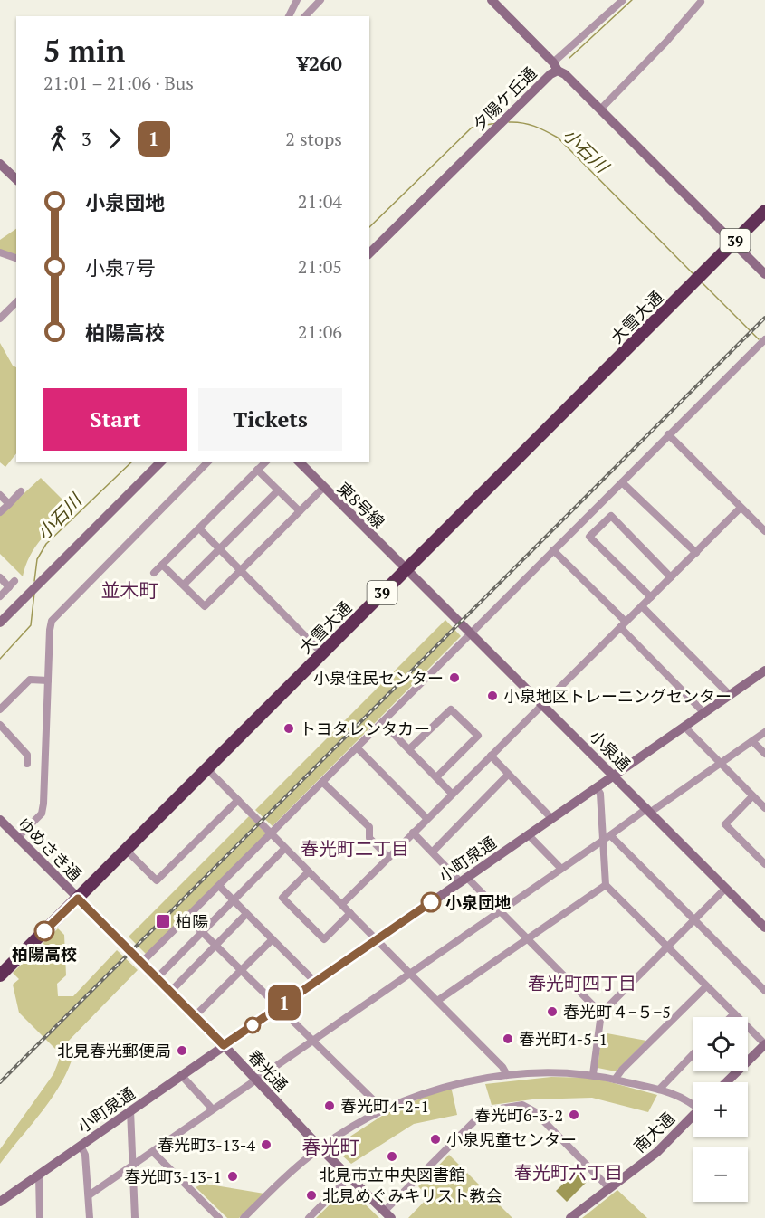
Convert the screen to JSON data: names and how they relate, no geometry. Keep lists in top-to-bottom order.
{
  "streets": {
    "highway": ["39", "大雪大通"],
    "street": [
      "夕陽ケ丘通",
      "東8号線",
      "小泉通",
      "ゆめさき通",
      "小町泉通",
      "春光通",
      "南大通"
    ]
  },
  "crossings": [
    ["夕陽ケ丘通", "大雪大通"],
    ["大雪大通", "東8号線"],
    ["大雪大通", "小泉通"],
    ["大雪大通", "ゆめさき通"],
    ["大雪大通", "春光通"],
    ["東8号線", "小泉通"],
    ["小泉通", "小町泉通"],
    ["ゆめさき通", "春光通"],
    ["小町泉通", "春光通"]
  ],
  "districts": [
    "並木町",
    "春光町二丁目",
    "春光町四丁目",
    "春光町",
    "春光町六丁目"
  ],
  "water": ["小石川"],
  "places": {
    "other": [
      "小泉住民センター",
      "小泉地区トレーニングセンター",
      "トヨタレンタカー",
      "小泉団地",
      "柏陽高校",
      "春光町４−５−5",
      "春光町4-5-1",
      "北見春光郵便局",
      "春光町4-2-1",
      "春光町6-3-2",
      "小泉児童センター",
      "春光町3-13-4",
      "北見市立中央図書館",
      "春光町3-13-1",
      "北見めぐみキリスト教会"
    ],
    "transit": ["柏陽"]
  },
  "lines": ["bus line 1"],
  "page": {
    "on_map": "1",
    "heading": ["5 min", "21:01 – 21:06 · Bus", "¥260"],
    "legs": ["3", "1", "2 stops"],
    "list": [
      {
        "name": "小泉団地",
        "value": "21:04"
      },
      {
        "name": "小泉7号",
        "value": "21:05"
      },
      {
        "name": "柏陽高校",
        "value": "21:06"
      }
    ],
    "buttons": ["Start", "Tickets"],
    "map_buttons": ["+", "−"]
  }
}
